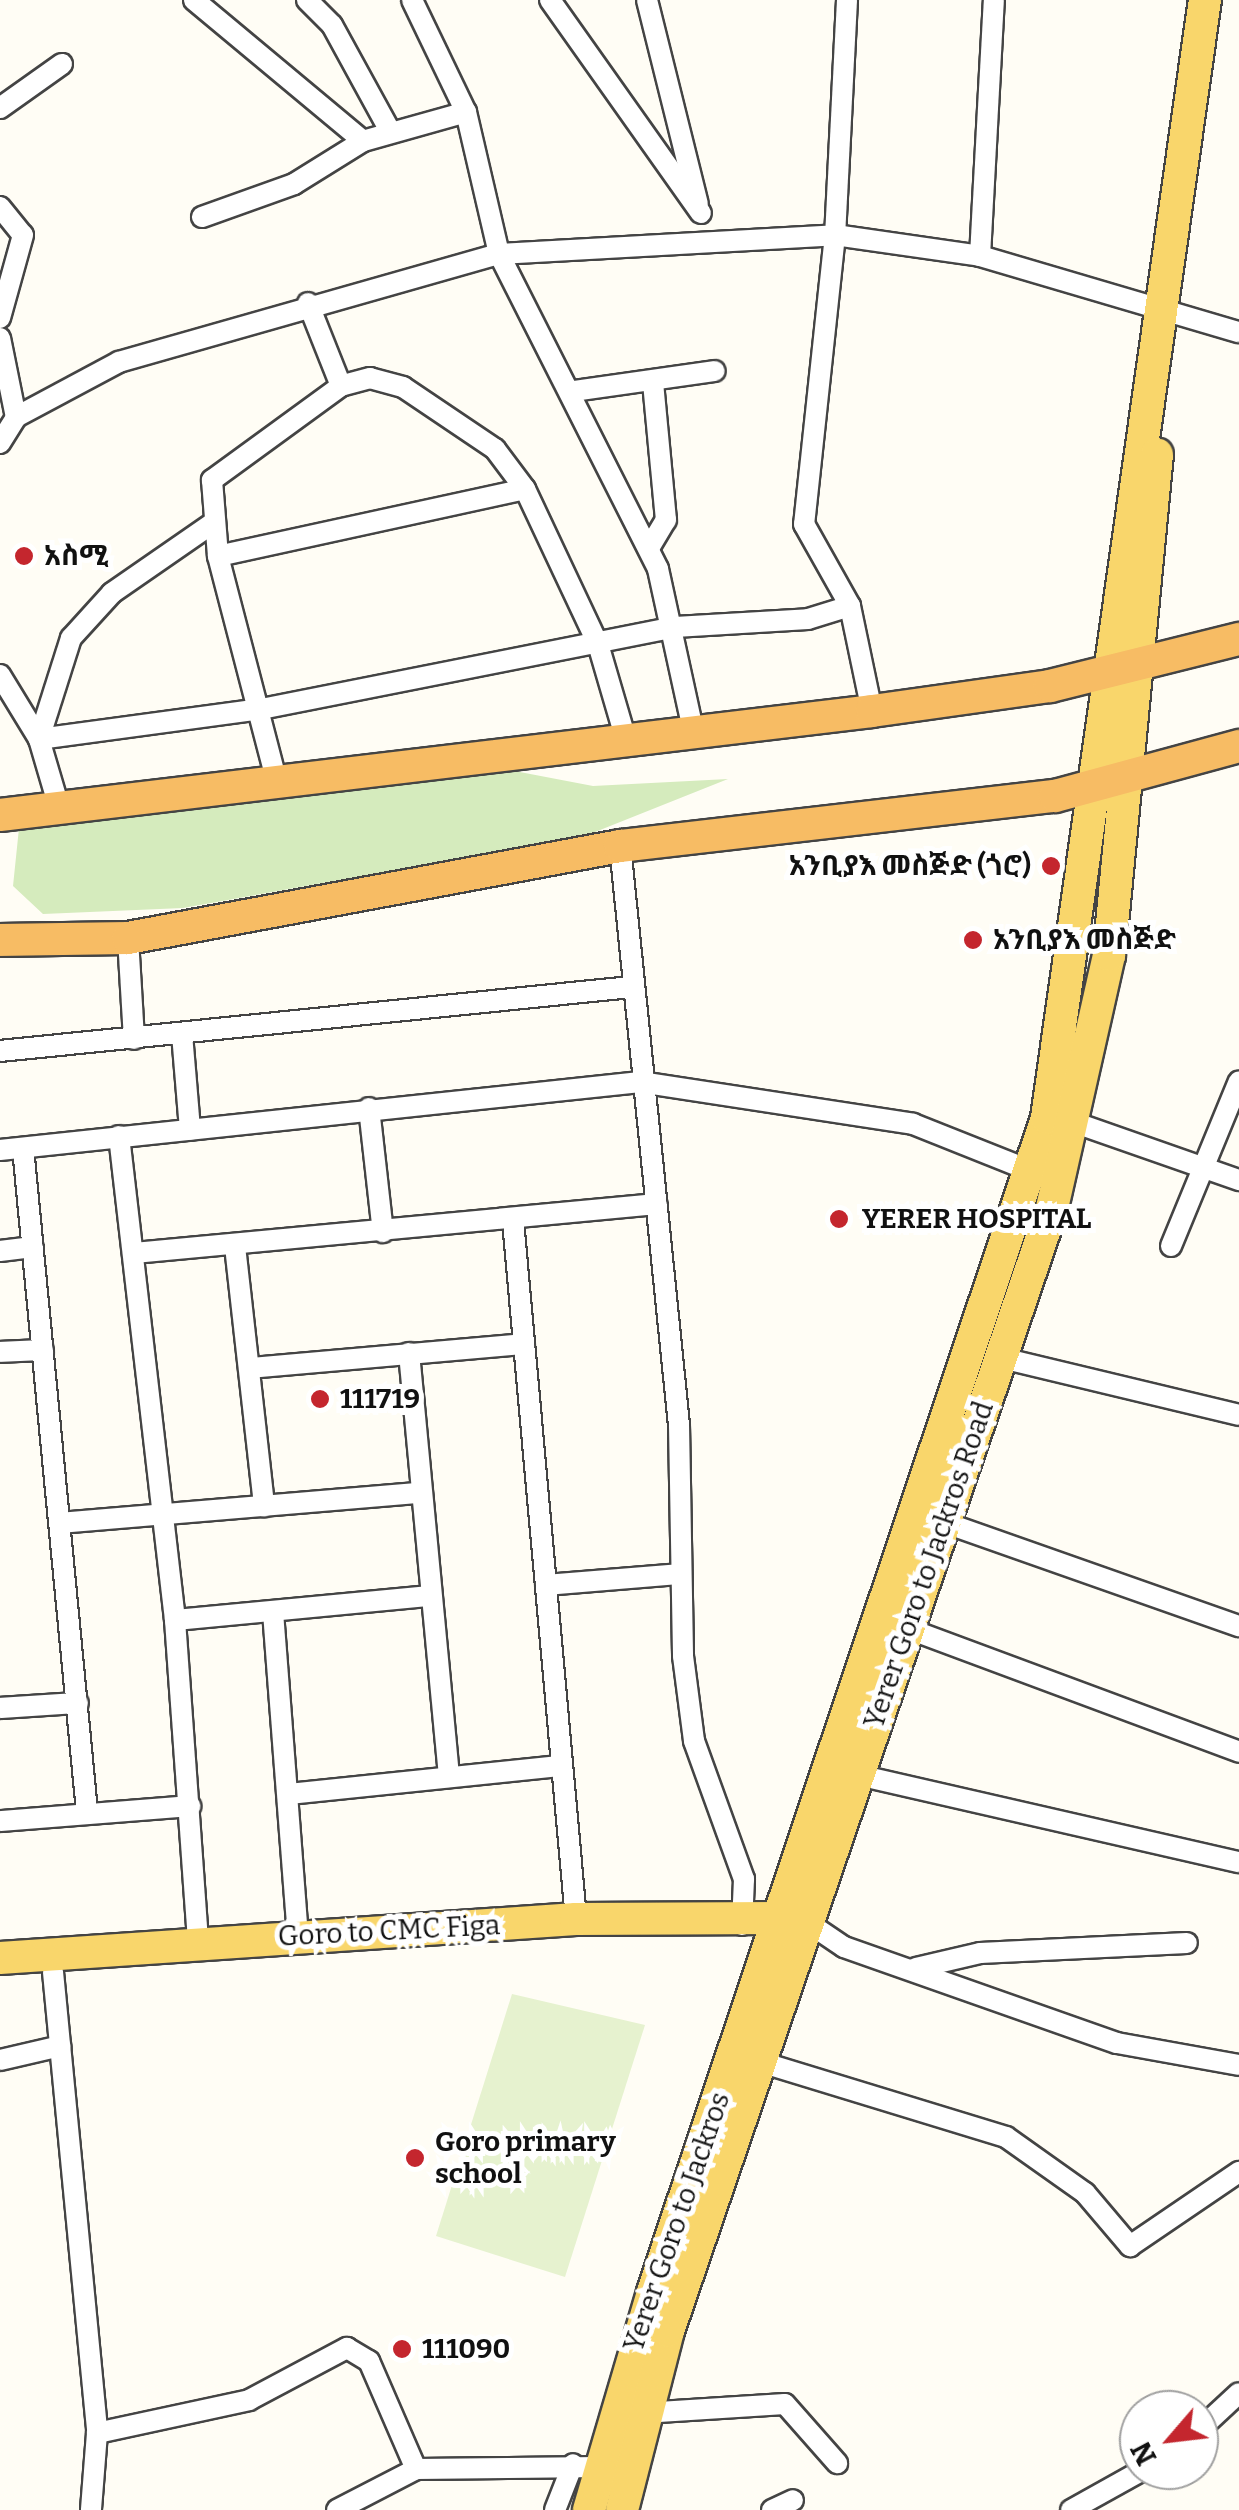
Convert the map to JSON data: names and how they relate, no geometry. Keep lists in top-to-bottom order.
{
  "streets": {
    "main road": ["Yerer Goro to Jackros Road", "Goro to CMC Figa", "Yerer Goro to Jackros"]
  },
  "crossings": [
    ["Yerer Goro to Jackros Road", "Yerer Goro to Jackros"]
  ],
  "places": [
    "አስሚ",
    "አንቢያእ መስጅድ (ጎሮ)",
    "አንቢያእ መስጅድ",
    "YERER HOSPITAL",
    "111719",
    "Goro primary school",
    "111090"
  ],
  "north": "bottom left"
}
